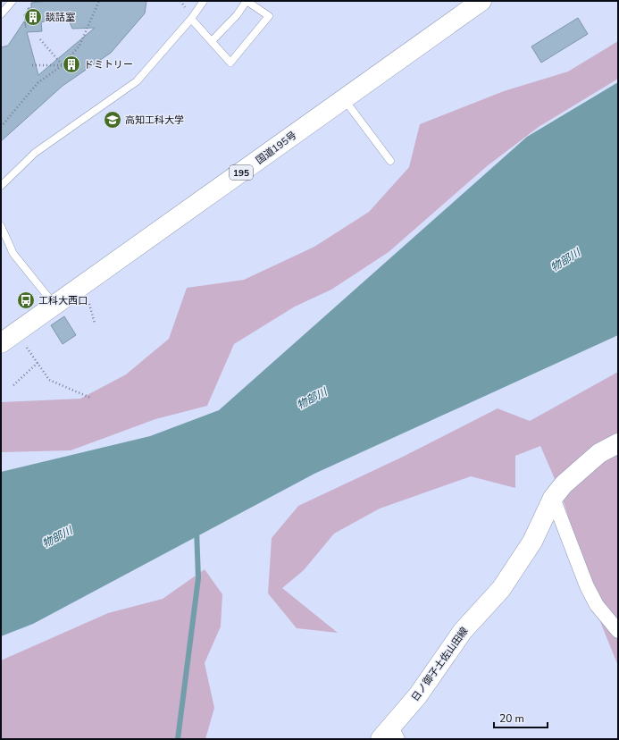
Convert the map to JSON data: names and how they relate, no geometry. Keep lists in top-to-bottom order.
{
  "streets": {
    "main road": ["国道195号", "195", "日ノ御子土佐山田線"]
  },
  "water": ["物部川"],
  "places": {
    "building": ["談話室", "ドミトリー"],
    "school or university": ["高知工科大学"],
    "bus stop": ["工科大西口"]
  },
  "scale_bar": "20 m"
}
